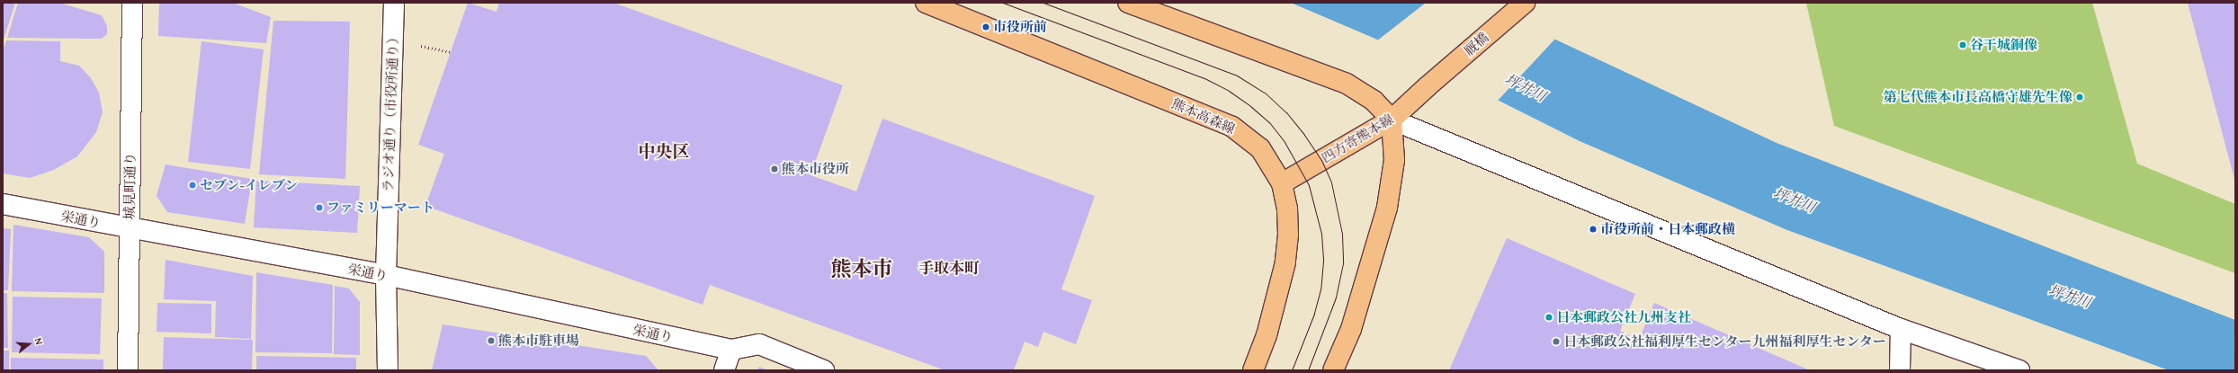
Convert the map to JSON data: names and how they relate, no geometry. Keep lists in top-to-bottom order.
{
  "streets": {
    "main road": ["厩橋", "熊本高森線", "四方寄熊本線"],
    "street": ["ラジオ通り（市役所通り）", "城見町通り", "栄通り"]
  },
  "crossings": [
    ["厩橋", "四方寄熊本線"],
    ["ラジオ通り（市役所通り）", "栄通り"],
    ["熊本高森線", "四方寄熊本線"],
    ["城見町通り", "栄通り"]
  ],
  "districts": ["中央区", "手取本町", "熊本市"],
  "water": ["坪井川"],
  "places": [
    "市役所前",
    "谷干城銅像",
    "第七代熊本市長高橋守雄先生像",
    "熊本市役所",
    "セブン-イレブン",
    "ファミリーマート",
    "市役所前・日本郵政横",
    "日本郵政公社九州支社",
    "熊本市駐車場",
    "日本郵政公社福利厚生センター九州福利厚生センター"
  ],
  "north": "right"
}
